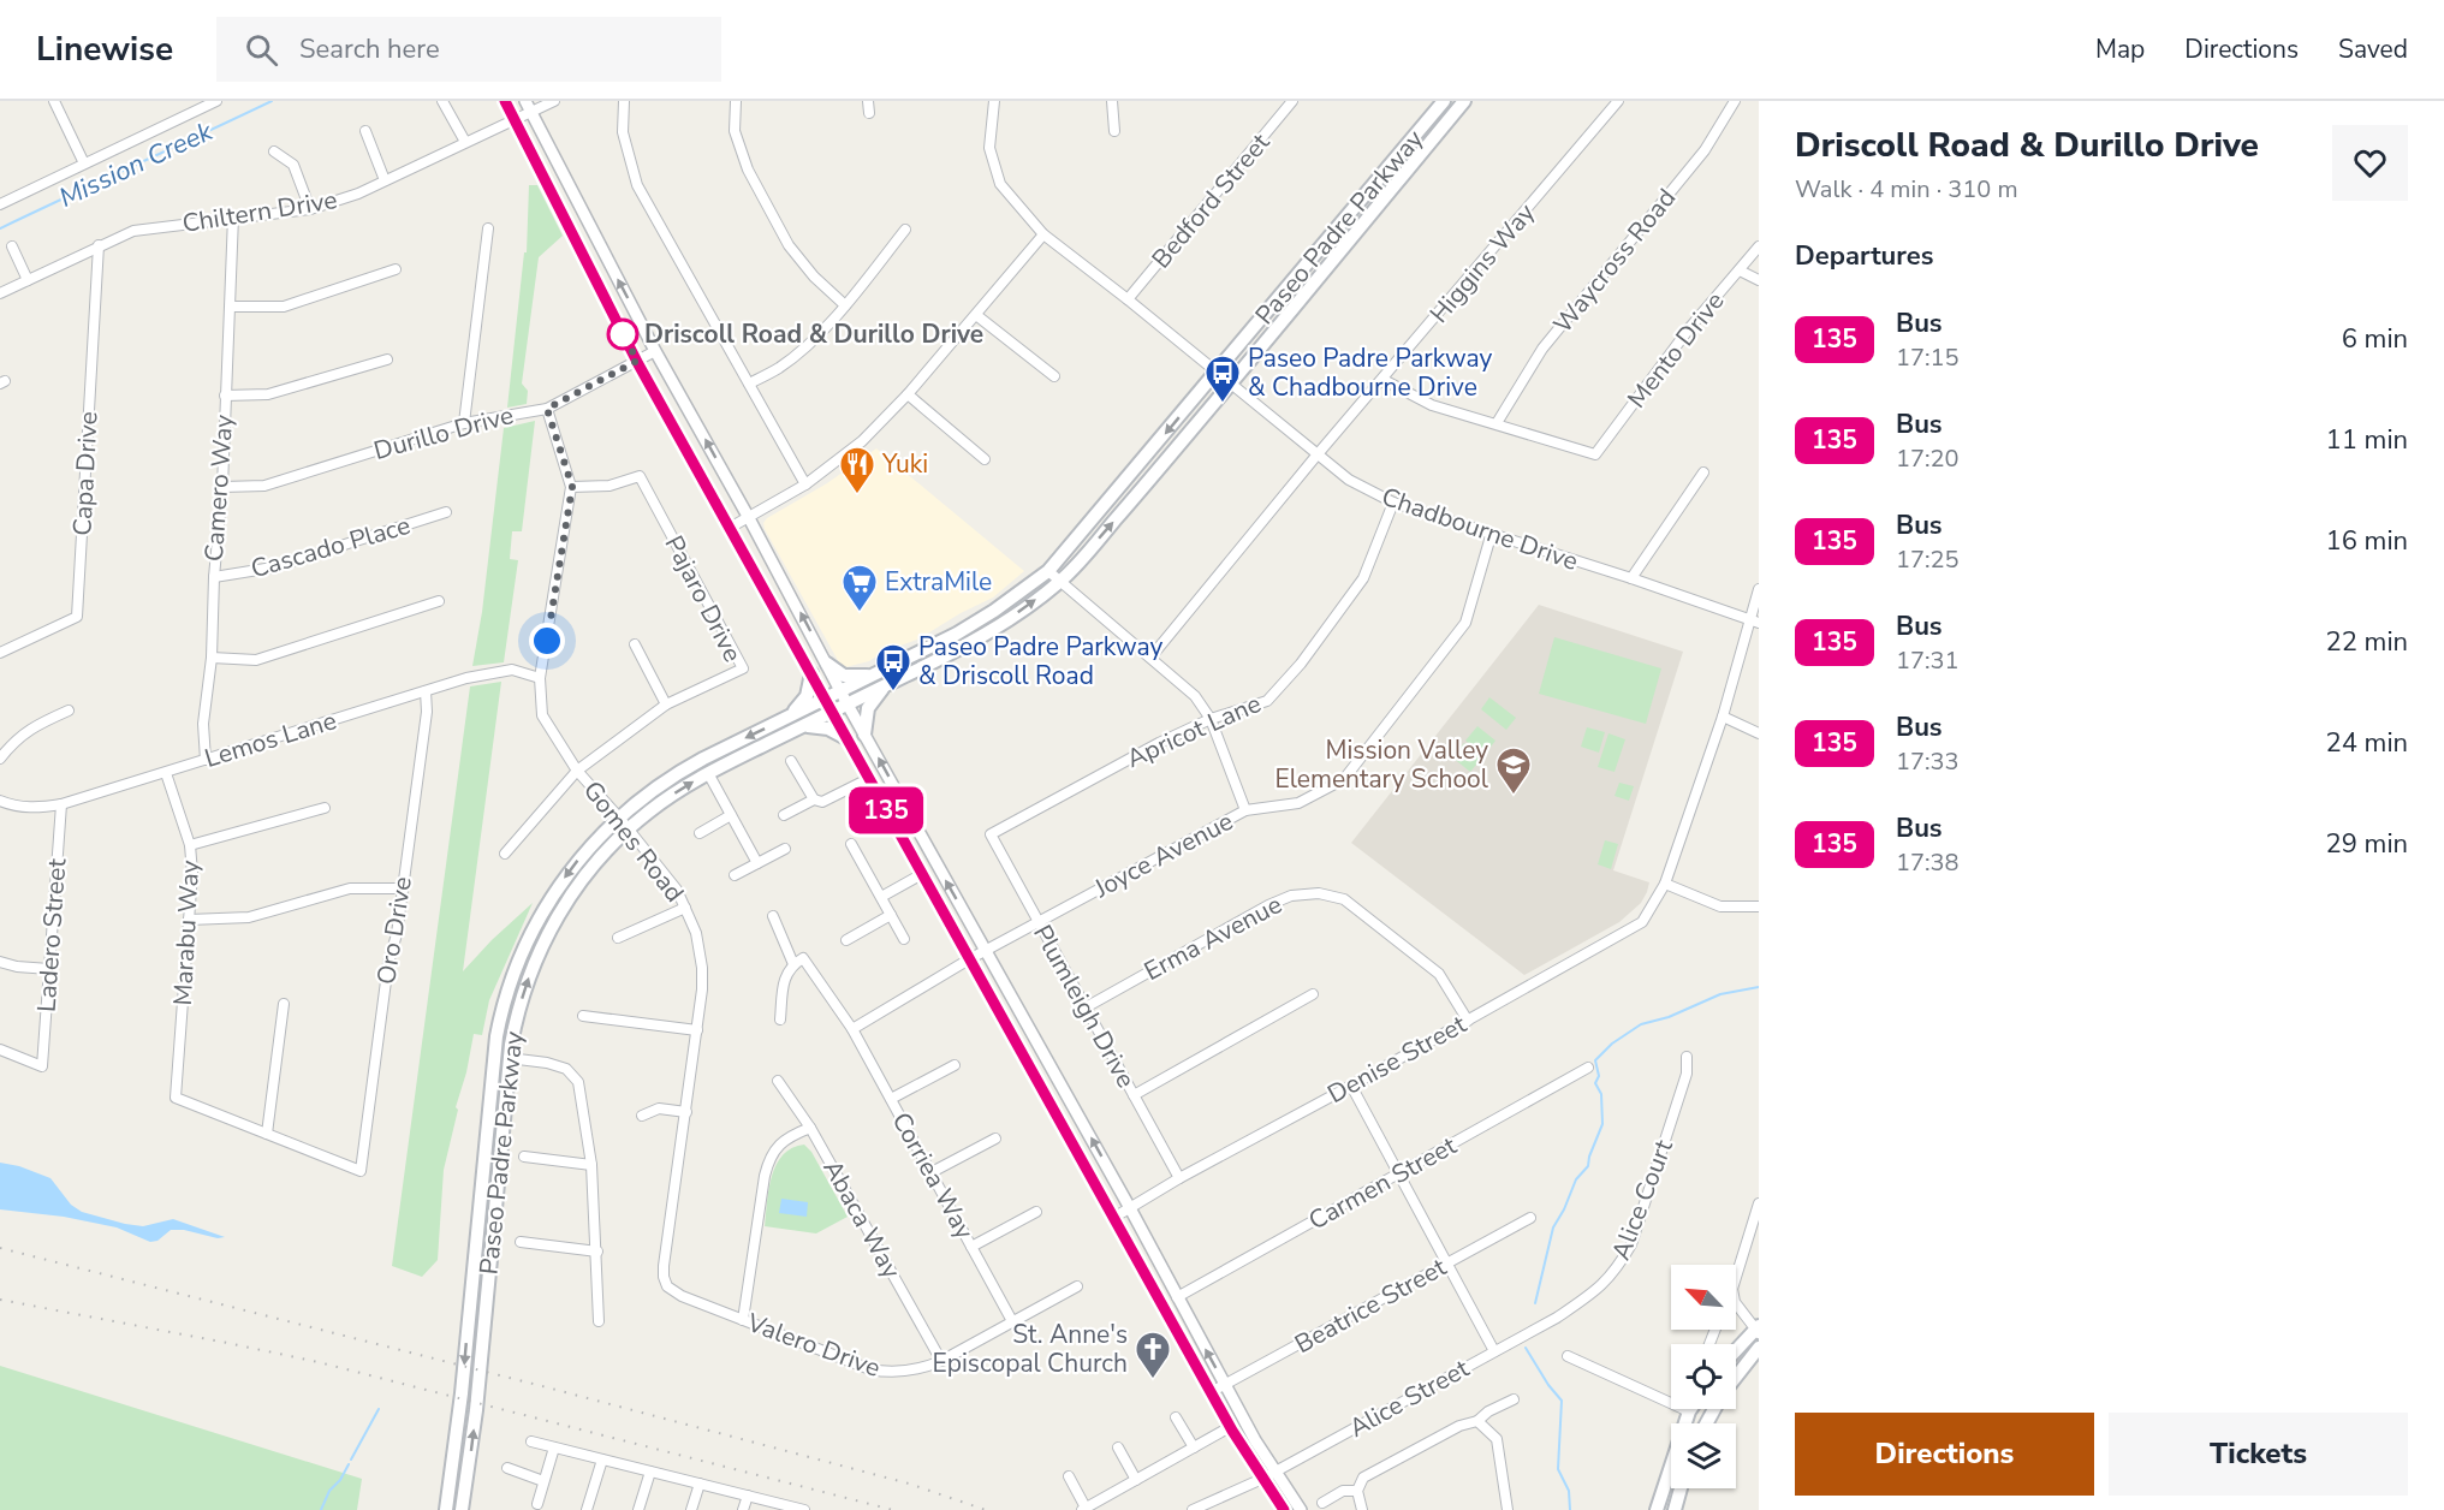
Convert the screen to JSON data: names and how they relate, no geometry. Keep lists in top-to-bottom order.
{
  "streets": {
    "main road": ["Paseo Padre Parkway"],
    "street": [
      "Bedford Street",
      "Chiltern Drive",
      "Waycross Road",
      "Higgins Way",
      "Mento Drive",
      "Durillo Drive",
      "Capa Drive",
      "Camero Way",
      "Chadbourne Drive",
      "Cascado Place",
      "Pajaro Drive",
      "Apricot Lane",
      "Lemos Lane",
      "Gomes Road",
      "Joyce Avenue",
      "Oro Drive",
      "Marabu Way",
      "Ladero Street",
      "Erma Avenue",
      "Plumleigh Drive",
      "Denise Street",
      "Corriea Way",
      "Carmen Street",
      "Alice Court",
      "Abaca Way",
      "Beatrice Street",
      "Valero Drive",
      "Alice Street"
    ]
  },
  "crossings": [
    ["Bedford Street", "Chadbourne Drive"],
    ["Chiltern Drive", "Capa Drive"],
    ["Chiltern Drive", "Camero Way"],
    ["Paseo Padre Parkway", "Chadbourne Drive"],
    ["Paseo Padre Parkway", "Gomes Road"],
    ["Waycross Road", "Mento Drive"],
    ["Higgins Way", "Chadbourne Drive"],
    ["Durillo Drive", "Camero Way"],
    ["Durillo Drive", "Gomes Road"],
    ["Camero Way", "Cascado Place"],
    ["Camero Way", "Lemos Lane"],
    ["Chadbourne Drive", "Apricot Lane"],
    ["Chadbourne Drive", "Joyce Avenue"],
    ["Chadbourne Drive", "Denise Street"],
    ["Pajaro Drive", "Gomes Road"],
    ["Apricot Lane", "Plumleigh Drive"],
    ["Lemos Lane", "Gomes Road"],
    ["Lemos Lane", "Oro Drive"],
    ["Lemos Lane", "Marabu Way"],
    ["Lemos Lane", "Ladero Street"],
    ["Gomes Road", "Valero Drive"],
    ["Joyce Avenue", "Plumleigh Drive"],
    ["Joyce Avenue", "Corriea Way"],
    ["Oro Drive", "Marabu Way"],
    ["Erma Avenue", "Plumleigh Drive"],
    ["Erma Avenue", "Denise Street"],
    ["Plumleigh Drive", "Denise Street"],
    ["Corriea Way", "Valero Drive"],
    ["Alice Court", "Alice Street"],
    ["Abaca Way", "Valero Drive"]
  ],
  "water": ["Mission Creek"],
  "places": {
    "other": ["Driscoll Road & Durillo Drive"],
    "bus stop": ["Paseo Padre Parkway & Chadbourne Drive", "Paseo Padre Parkway & Driscoll Road"],
    "restaurant": ["Yuki"],
    "supermarket": ["ExtraMile"],
    "school or university": ["Mission Valley Elementary School"],
    "church": ["St. Anne's Episcopal Church"]
  },
  "lines": ["bus line 135"],
  "north": "top left",
  "page": {
    "header": "Linewise",
    "search": "Search here",
    "nav": ["Map", "Directions", "Saved"],
    "on_map": "135",
    "heading": [
      ["Driscoll Road & Durillo Drive", "Walk · 4 min · 310 m"],
      "Departures"
    ],
    "list": [
      {
        "mark": "135",
        "name": "Bus",
        "note": "17:15",
        "value": "6 min"
      },
      {
        "mark": "135",
        "name": "Bus",
        "note": "17:20",
        "value": "11 min"
      },
      {
        "mark": "135",
        "name": "Bus",
        "note": "17:25",
        "value": "16 min"
      },
      {
        "mark": "135",
        "name": "Bus",
        "note": "17:31",
        "value": "22 min"
      },
      {
        "mark": "135",
        "name": "Bus",
        "note": "17:33",
        "value": "24 min"
      },
      {
        "mark": "135",
        "name": "Bus",
        "note": "17:38",
        "value": "29 min"
      }
    ],
    "buttons": ["Directions", "Tickets"]
  }
}
